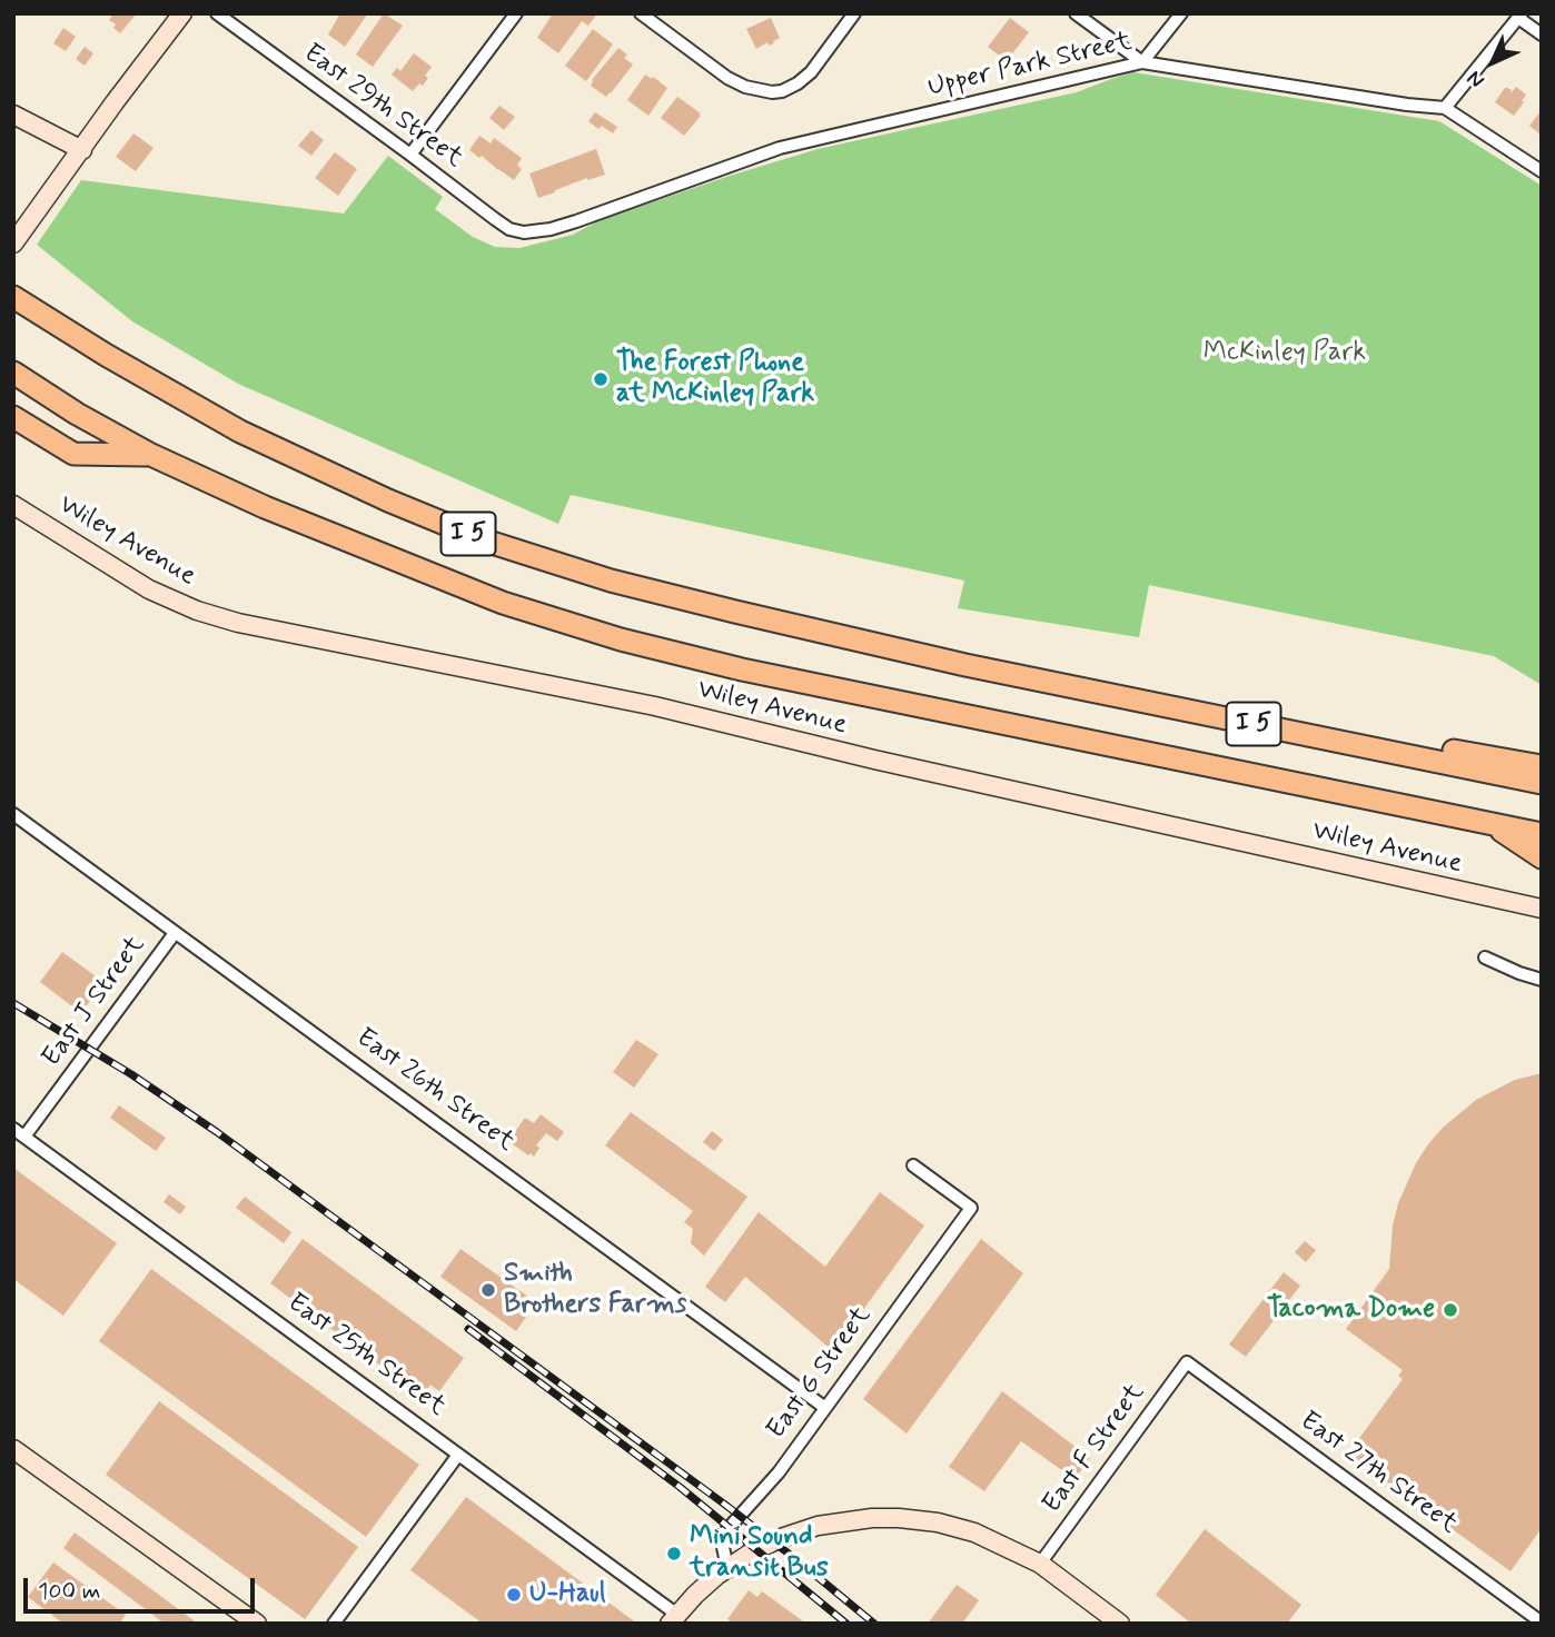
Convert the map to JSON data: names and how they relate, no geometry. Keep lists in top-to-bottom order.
{
  "streets": {
    "highway": ["I 5"],
    "street": [
      "Upper Park Street",
      "East 29th Street",
      "Wiley Avenue",
      "East J Street",
      "East 26th Street",
      "East 25th Street",
      "East G Street",
      "East F Street",
      "East 27th Street"
    ]
  },
  "crossings": [
    ["Upper Park Street", "East 29th Street"],
    ["East J Street", "East 26th Street"],
    ["East J Street", "East 25th Street"],
    ["East 26th Street", "East G Street"],
    ["East F Street", "East 27th Street"]
  ],
  "parks": ["McKinley Park"],
  "places": [
    "The Forest Phone at McKinley Park",
    "Smith Brothers Farms",
    "Tacoma Dome",
    "Mini Sound transit Bus",
    "U-Haul"
  ],
  "scale_bar": "100 m",
  "north": "bottom left"
}
